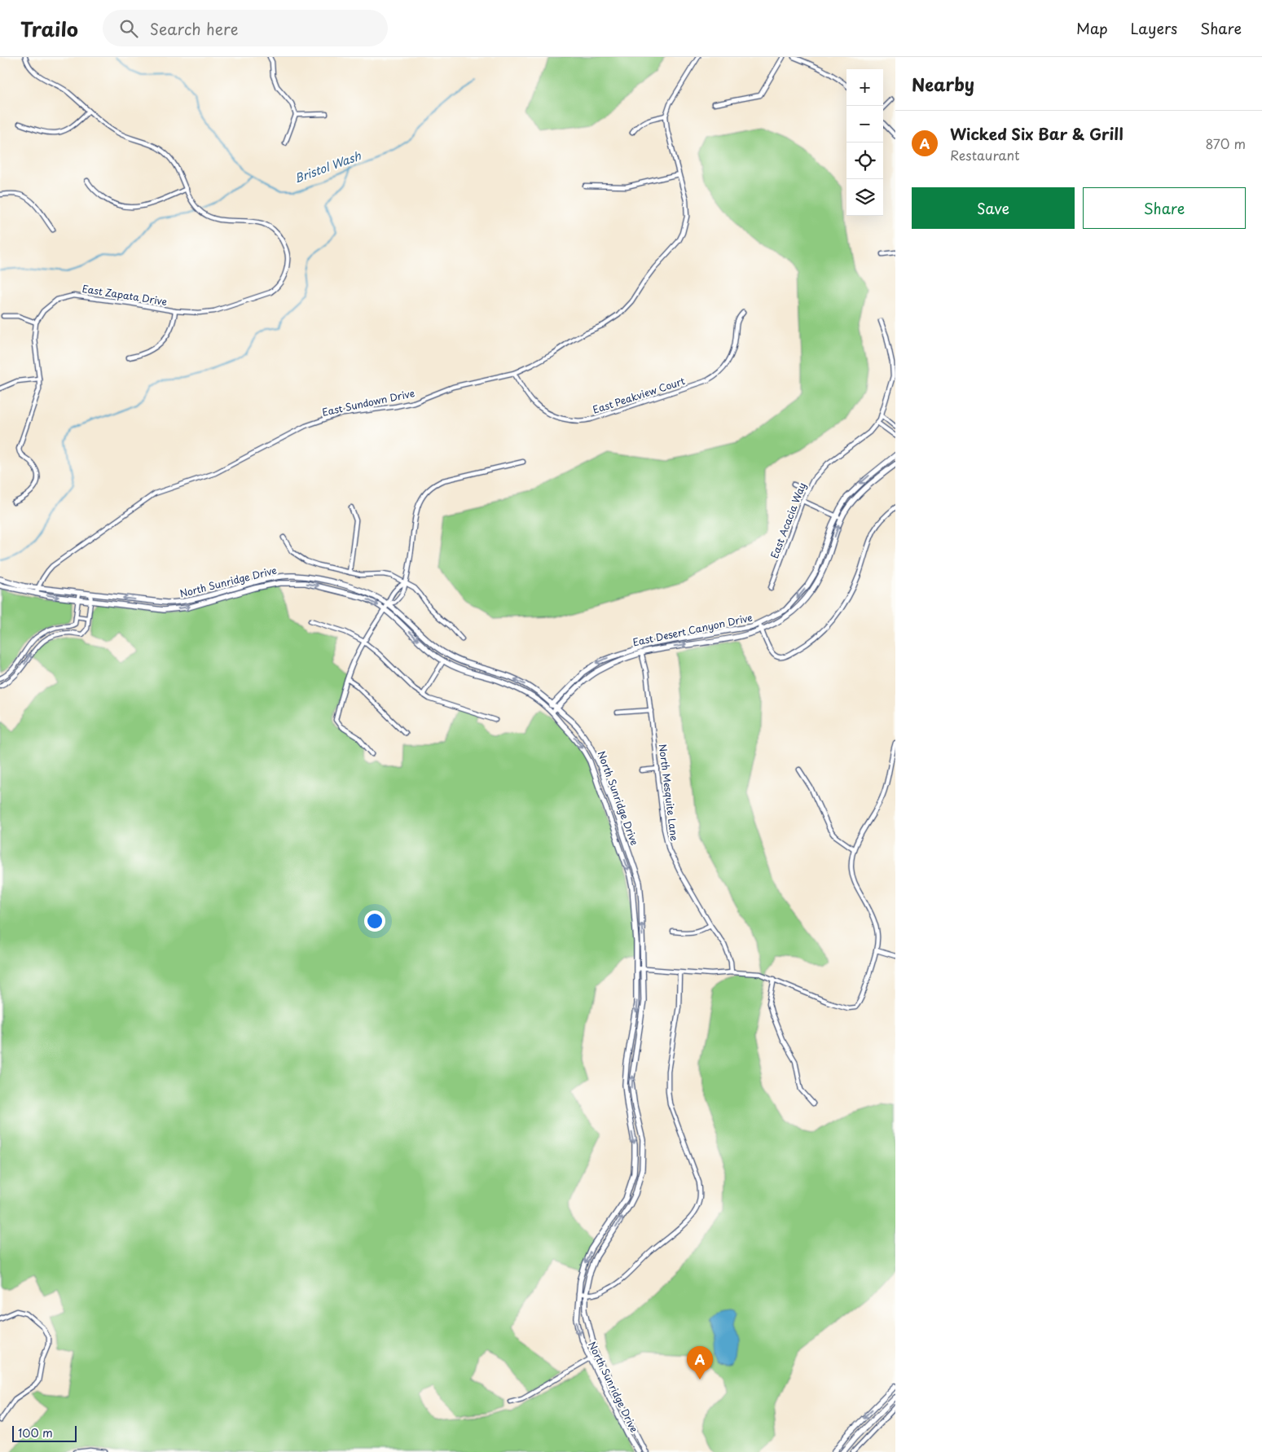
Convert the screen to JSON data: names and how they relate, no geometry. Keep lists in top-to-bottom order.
{
  "streets": {
    "street": [
      "East Zapata Drive",
      "East Peakview Court",
      "East Sundown Drive",
      "East Acacia Way",
      "North Sunridge Drive",
      "East Desert Canyon Drive",
      "North Mesquite Lane"
    ]
  },
  "crossings": [
    ["East Peakview Court", "East Sundown Drive"],
    ["East Sundown Drive", "North Sunridge Drive"],
    ["North Sunridge Drive", "East Desert Canyon Drive"],
    ["East Desert Canyon Drive", "North Mesquite Lane"]
  ],
  "water": ["Bristol Wash"],
  "scale_bar": "100 m",
  "page": {
    "header": "Trailo",
    "search": "Search here",
    "nav": ["Map", "Layers", "Share"],
    "heading": "Nearby",
    "map_buttons": ["+", "−"],
    "list": [
      {
        "mark": "A",
        "name": "Wicked Six Bar & Grill",
        "note": "Restaurant",
        "value": "870 m"
      }
    ],
    "buttons": ["Save", "Share"],
    "pins": "A",
    "scale": "100 m"
  }
}
